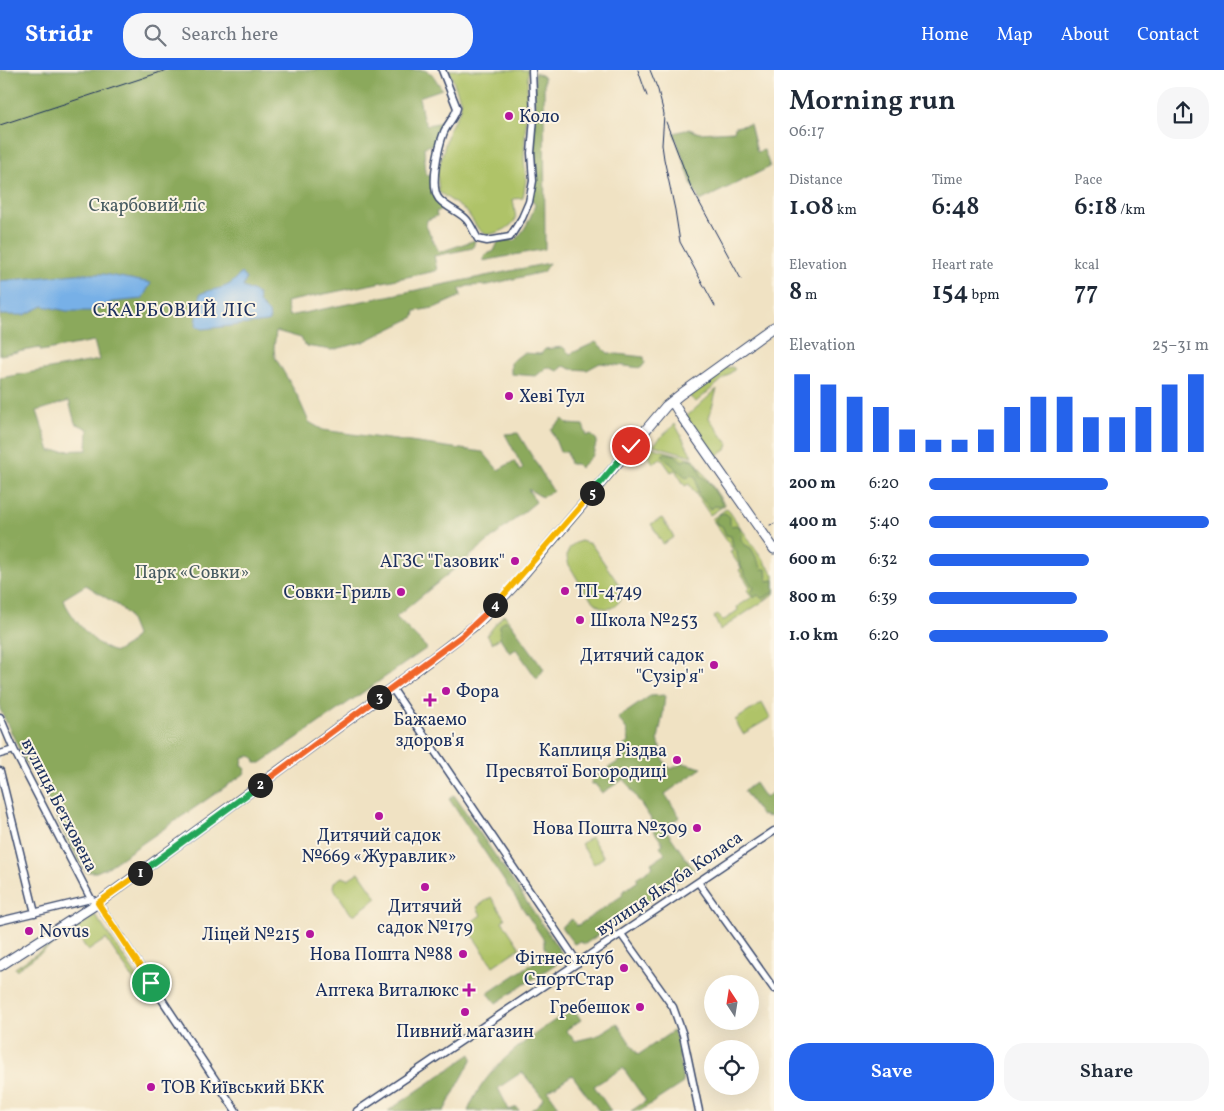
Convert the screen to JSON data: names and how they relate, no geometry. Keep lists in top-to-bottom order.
{
  "streets": {
    "street": ["вулиця Бетховена", "вулиця Якуба Коласа"]
  },
  "districts": ["СКАРБОВИЙ ЛІС"],
  "parks": ["Скарбовий ліс", "Парк «Совки»"],
  "places": {
    "other": [
      "Коло",
      "Хеві Тул",
      "АГЗС \"Газовик\"",
      "ТП-4749",
      "Совки-Гриль",
      "Школа №253",
      "Дитячий садок \"Сузір'я\"",
      "Фора",
      "Каплиця Різдва Пресвятої Богородиці",
      "Дитячий садок №669 «Журавлик»",
      "Нова Пошта №309",
      "Дитячий садок №179",
      "Novus",
      "Ліцей №215",
      "Нова Пошта №88",
      "Фітнес клуб СпортСтар",
      "Гребешок",
      "Пивний магазин",
      "ТОВ Київський БКК"
    ],
    "health": ["Бажаемо здоров'я", "Аптека Виталюкс"]
  },
  "north": "top",
  "page": {
    "header": "Stridr",
    "search": "Search here",
    "nav": [
      "Home",
      "Map",
      "About",
      "Contact"
    ],
    "heading": ["Morning run", "06:17"],
    "stats": [
      ["Distance", "1.08 km"],
      ["Time", "6:48"],
      ["Pace", "6:18 /km"],
      ["Elevation", "8 m"],
      ["Heart rate", "154 bpm"],
      ["kcal", "77"]
    ],
    "chart": ["Elevation", "25–31 m"],
    "list": [
      {
        "name": "200 m",
        "note": "6:20"
      },
      {
        "name": "400 m",
        "note": "5:40"
      },
      {
        "name": "600 m",
        "note": "6:32"
      },
      {
        "name": "800 m",
        "note": "6:39"
      },
      {
        "name": "1.0 km",
        "note": "6:20"
      }
    ],
    "pins": [
      "5",
      "4",
      "3",
      "2",
      "1"
    ],
    "buttons": ["Save", "Share"]
  }
}
